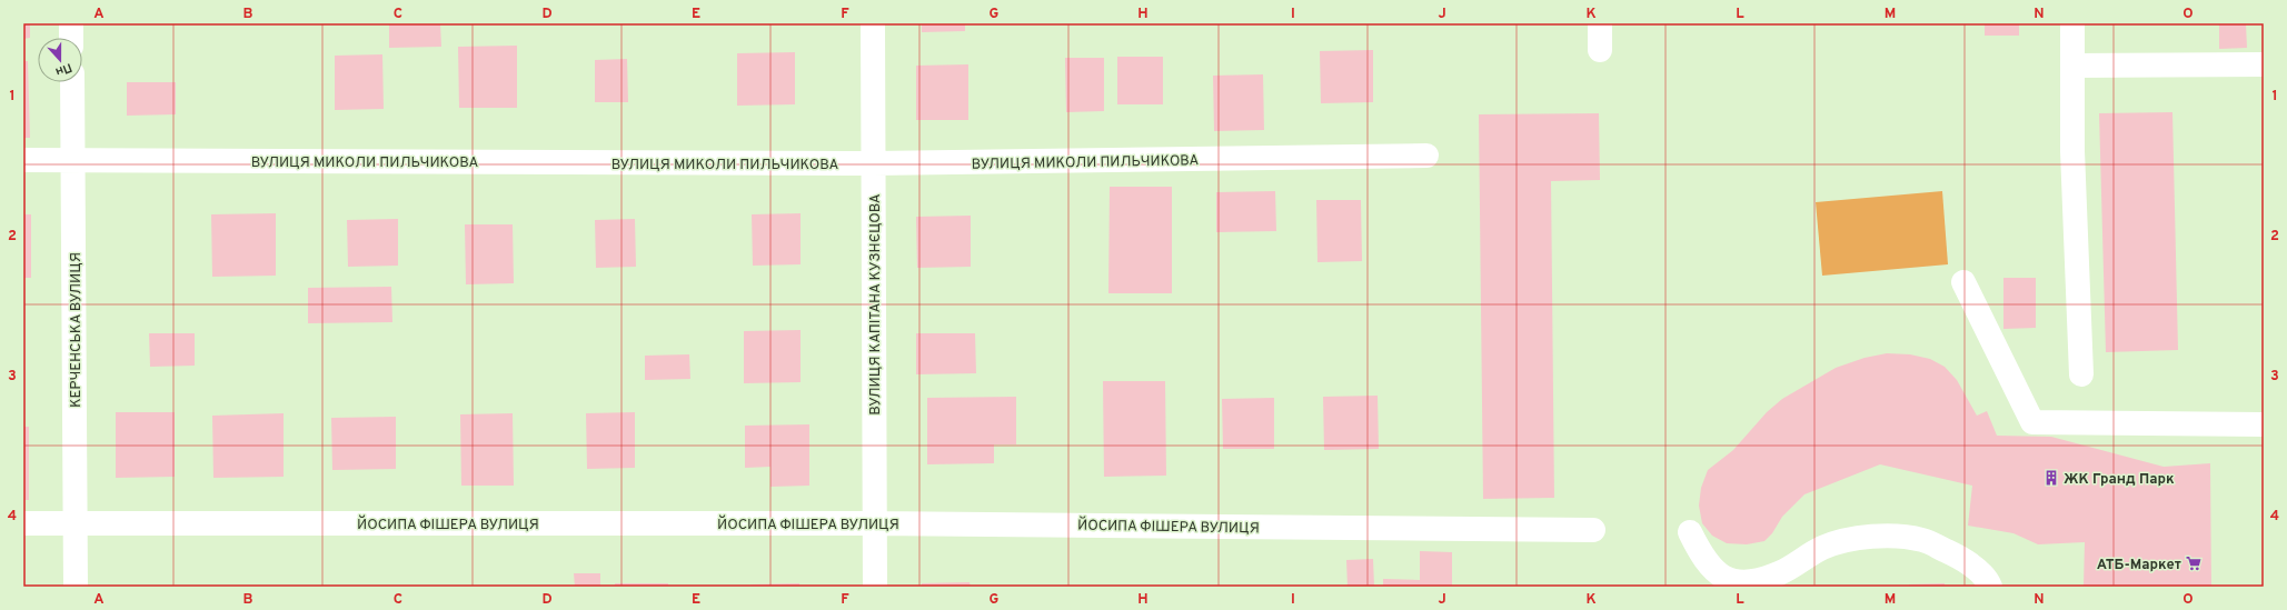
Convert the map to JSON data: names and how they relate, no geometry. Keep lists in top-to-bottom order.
{
  "streets": {
    "street": [
      "ВУЛИЦЯ МИКОЛИ ПИЛЬЧИКОВА",
      "ВУЛИЦЯ КАПІТАНА КУЗНЄЦОВА",
      "КЕРЧЕНСЬКА ВУЛИЦЯ",
      "ЙОСИПА ФІШЕРА ВУЛИЦЯ"
    ]
  },
  "crossings": [
    ["ВУЛИЦЯ МИКОЛИ ПИЛЬЧИКОВА", "ВУЛИЦЯ КАПІТАНА КУЗНЄЦОВА"],
    ["ВУЛИЦЯ МИКОЛИ ПИЛЬЧИКОВА", "КЕРЧЕНСЬКА ВУЛИЦЯ"],
    ["ВУЛИЦЯ КАПІТАНА КУЗНЄЦОВА", "ЙОСИПА ФІШЕРА ВУЛИЦЯ"],
    ["КЕРЧЕНСЬКА ВУЛИЦЯ", "ЙОСИПА ФІШЕРА ВУЛИЦЯ"]
  ],
  "places": {
    "building": ["ЖК Гранд Парк"],
    "supermarket": ["АТБ-Маркет"]
  },
  "north": "bottom",
  "grid": {
    "columns": [
      "A",
      "B",
      "C",
      "D",
      "E",
      "F",
      "G",
      "H",
      "I",
      "J",
      "K",
      "L",
      "M",
      "N",
      "O"
    ],
    "rows": [
      "1",
      "2",
      "3",
      "4"
    ]
  }
}
